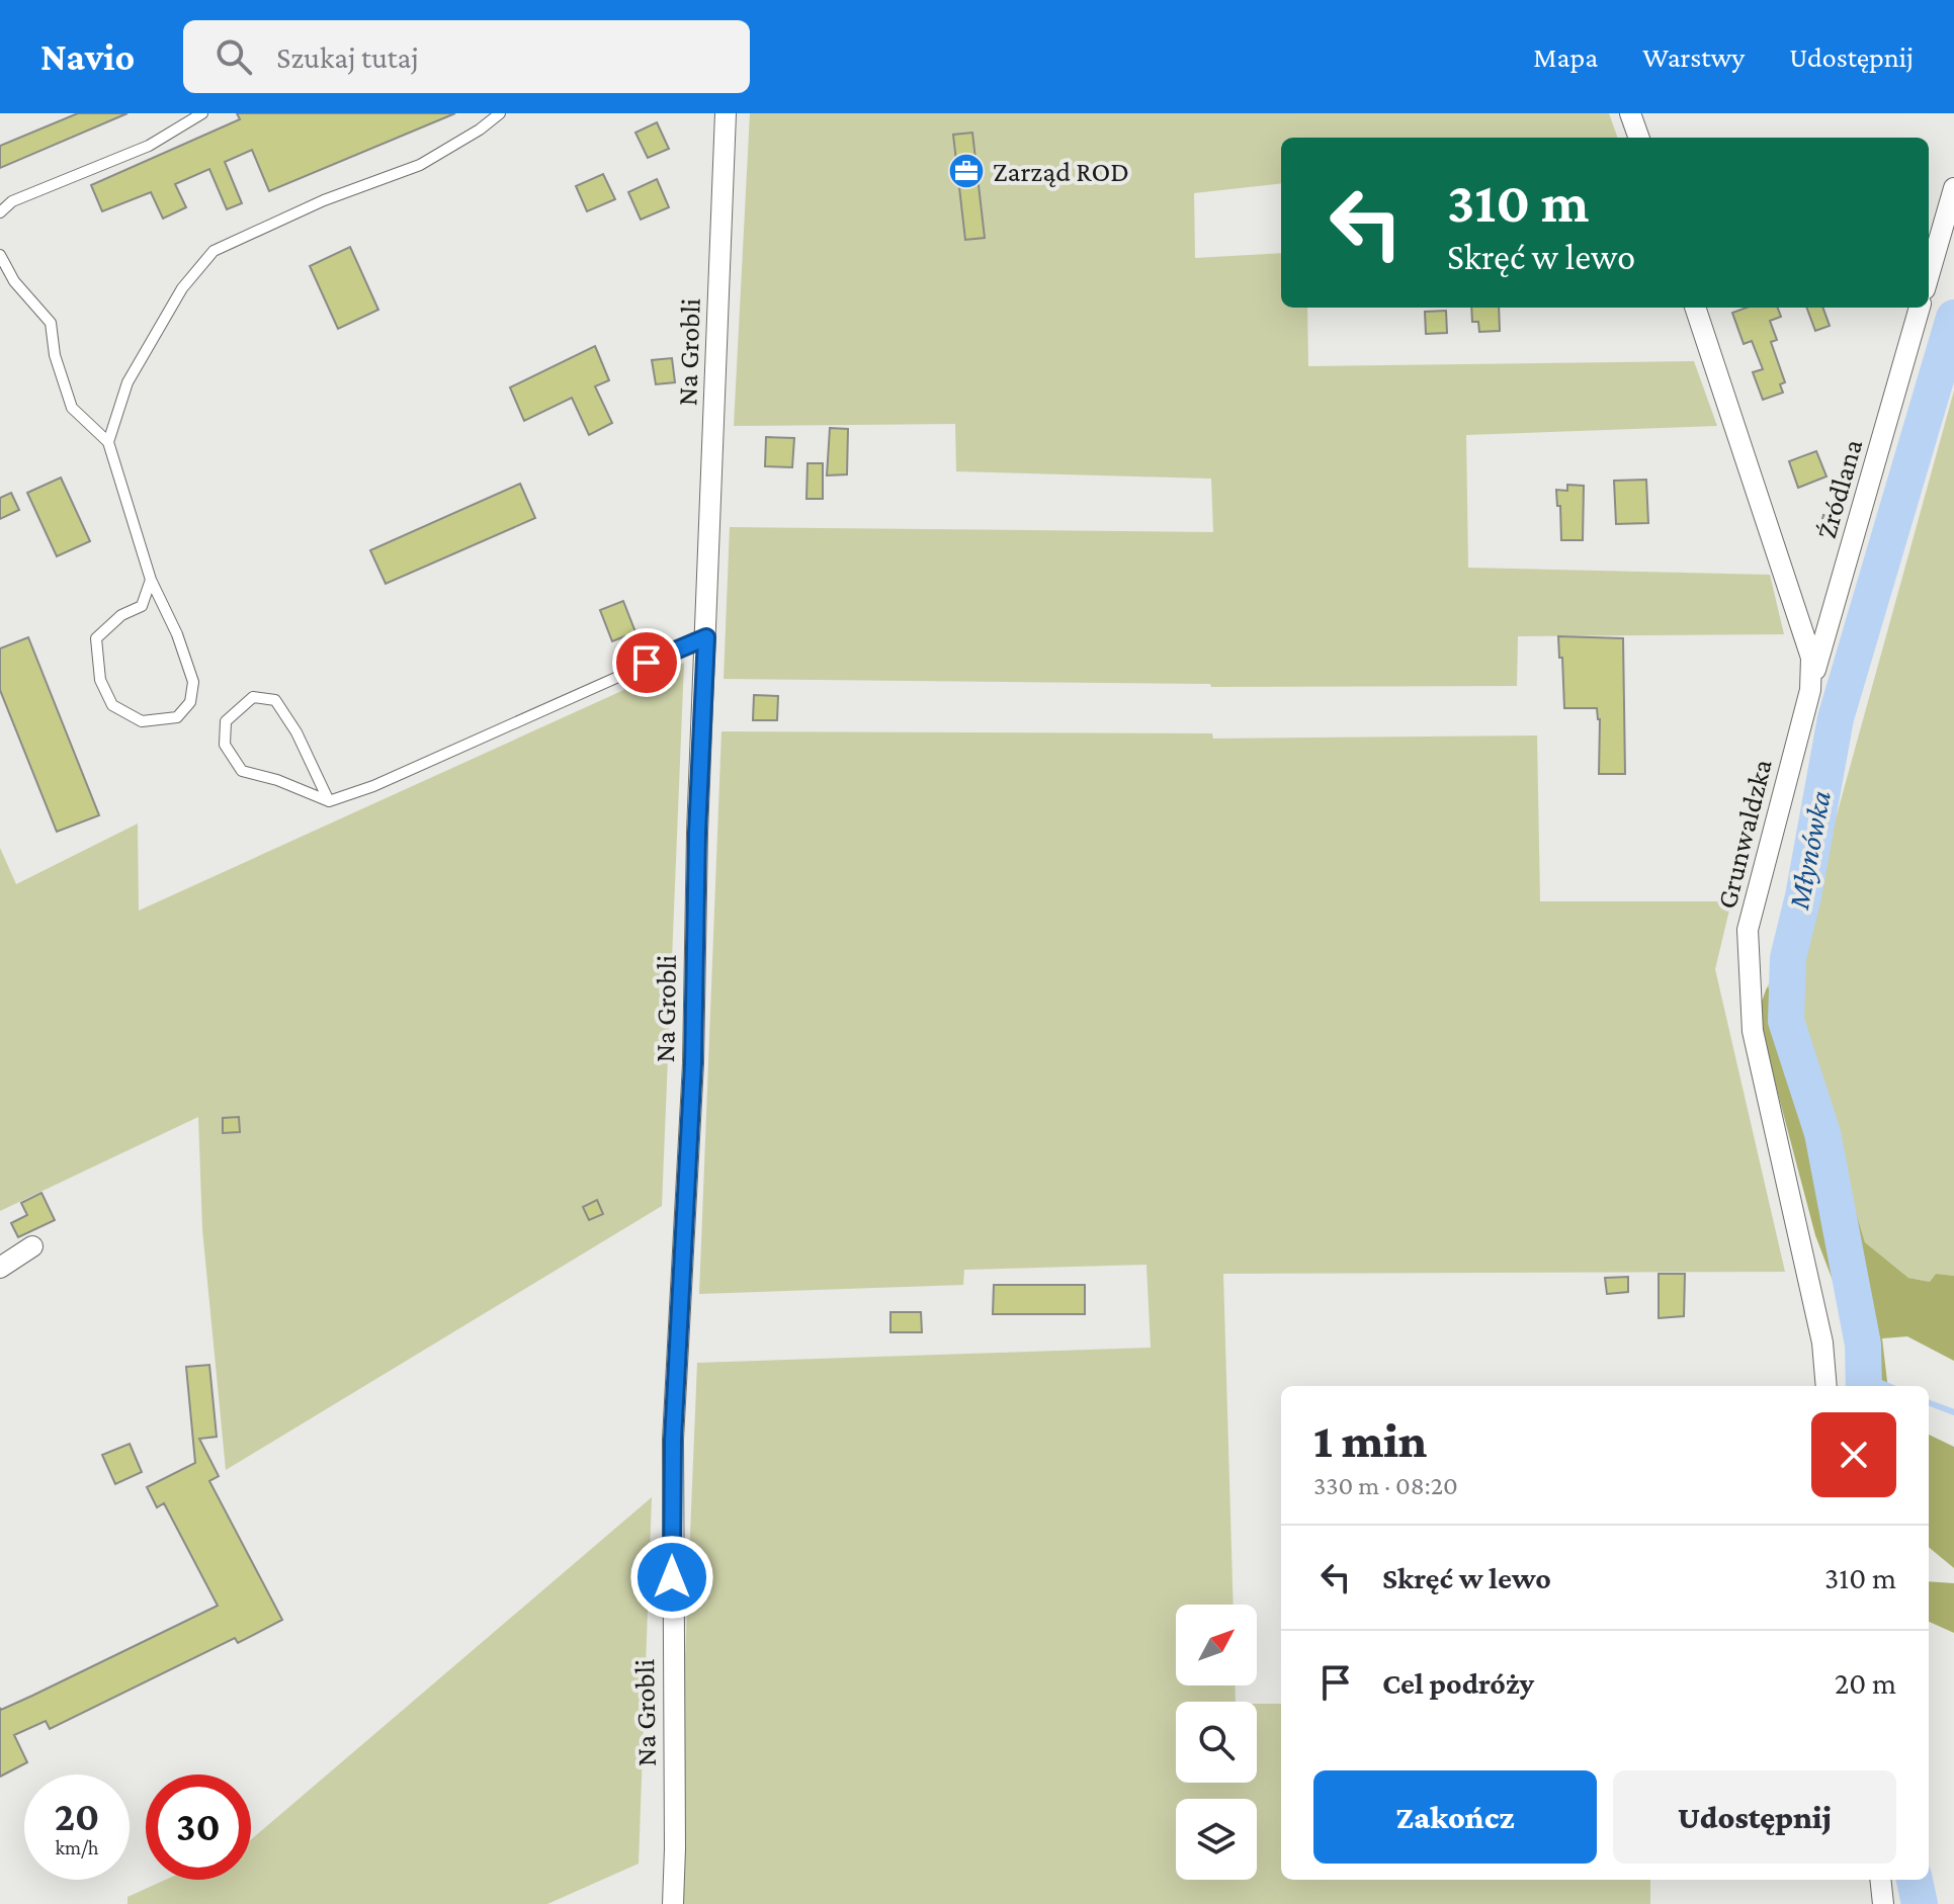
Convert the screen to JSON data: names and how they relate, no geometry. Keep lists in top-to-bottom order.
{
  "streets": {
    "street": ["Na Grobli", "Źródlana", "Grunwaldzka"]
  },
  "crossings": [
    ["Źródlana", "Grunwaldzka"]
  ],
  "water": ["Młynówka"],
  "places": {
    "office": ["Zarząd ROD"]
  },
  "north": "top right",
  "page": {
    "header": "Navio",
    "search": "Szukaj tutaj",
    "nav": ["Mapa", "Warstwy", "Udostępnij"],
    "turn": ["310 m", "Skręć w lewo"],
    "heading": ["1 min", "330 m · 08:20"],
    "list": [
      {
        "name": "Skręć w lewo",
        "value": "310 m"
      },
      {
        "name": "Cel podróży",
        "value": "20 m"
      }
    ],
    "buttons": ["Zakończ", "Udostępnij"],
    "speed": "20 km/h",
    "limit": "30"
  }
}
